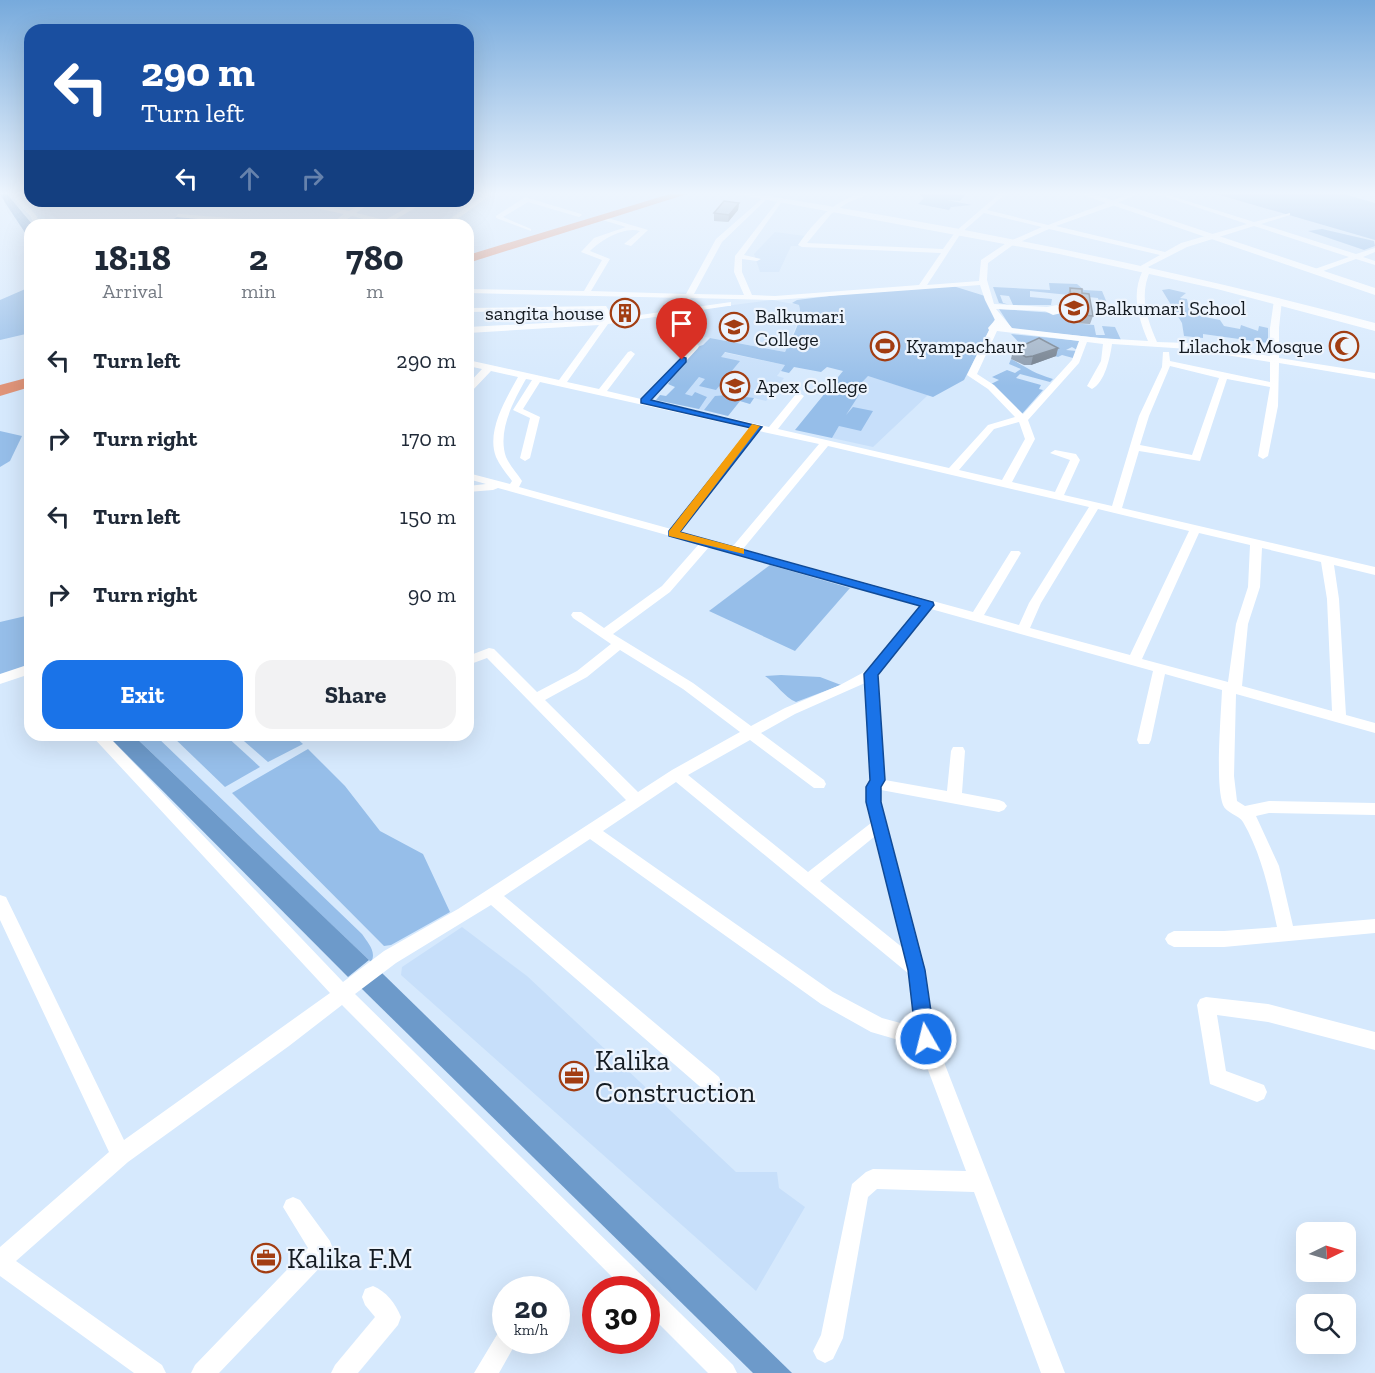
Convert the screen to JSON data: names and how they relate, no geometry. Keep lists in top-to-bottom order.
{
  "places": {
    "school or university": ["Balkumari School", "Balkumari College", "Apex College"],
    "building": ["sangita house"],
    "sports": ["Kyampachaur"],
    "mosque": ["Lilachok Mosque"],
    "office": ["Kalika Construction", "Kalika F.M"]
  },
  "north": "right",
  "page": {
    "turn": ["290 m", "Turn left"],
    "eta": [
      "18:18",
      "Arrival",
      "2",
      "min",
      "780",
      "m"
    ],
    "list": [
      {
        "name": "Turn left",
        "value": "290 m"
      },
      {
        "name": "Turn right",
        "value": "170 m"
      },
      {
        "name": "Turn left",
        "value": "150 m"
      },
      {
        "name": "Turn right",
        "value": "90 m"
      }
    ],
    "buttons": ["Exit", "Share"],
    "speed": "20 km/h",
    "limit": "30"
  }
}
